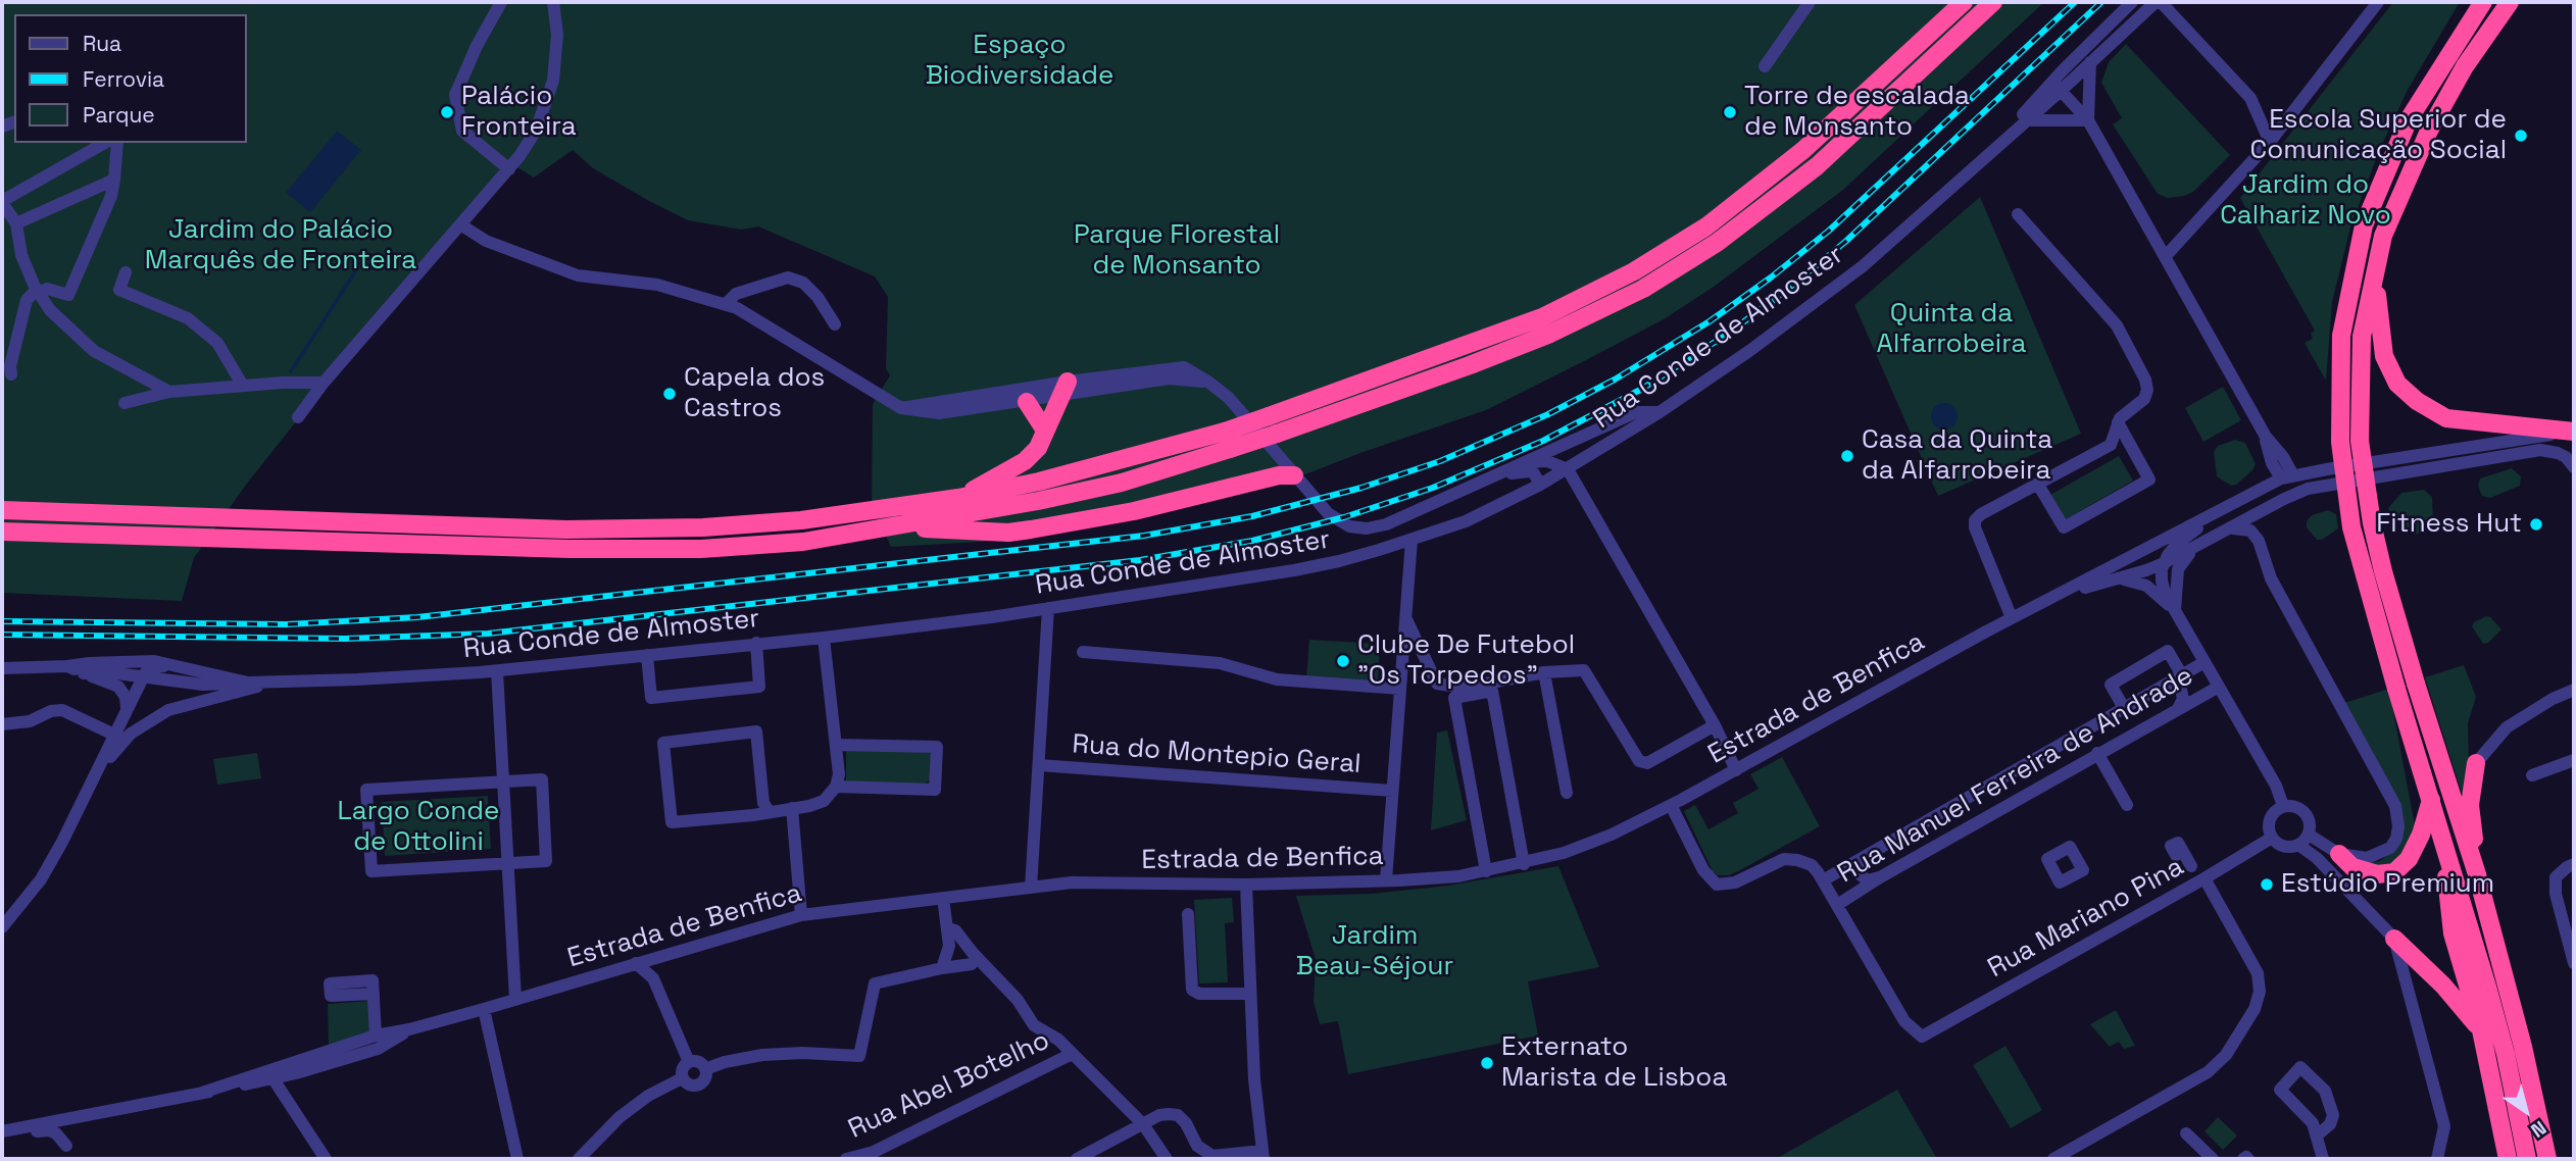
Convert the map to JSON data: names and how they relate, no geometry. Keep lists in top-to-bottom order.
{
  "streets": {
    "street": [
      "Rua Conde de Almoster",
      "Estrada de Benfica",
      "Rua do Montepio Geral",
      "Rua Manuel Ferreira de Andrade",
      "Rua Mariano Pina",
      "Rua Abel Botelho"
    ]
  },
  "crossings": [
    ["Rua Manuel Ferreira de Andrade", "Rua Mariano Pina"]
  ],
  "parks": [
    "Espaço Biodiversidade",
    "Jardim do Calhariz Novo",
    "Jardim do Palácio Marquês de Fronteira",
    "Parque Florestal de Monsanto",
    "Quinta da Alfarrobeira",
    "Largo Conde de Ottolini",
    "Jardim Beau-Séjour"
  ],
  "places": [
    "Palácio Fronteira",
    "Torre de escalada de Monsanto",
    "Escola Superior de Comunicação Social",
    "Capela dos Castros",
    "Casa da Quinta da Alfarrobeira",
    "Fitness Hut",
    "Clube De Futebol \"Os Torpedos\"",
    "Estúdio Premium",
    "Externato Marista de Lisboa"
  ],
  "legend": ["Rua", "Ferrovia", "Parque"],
  "north": "bottom right"
}
